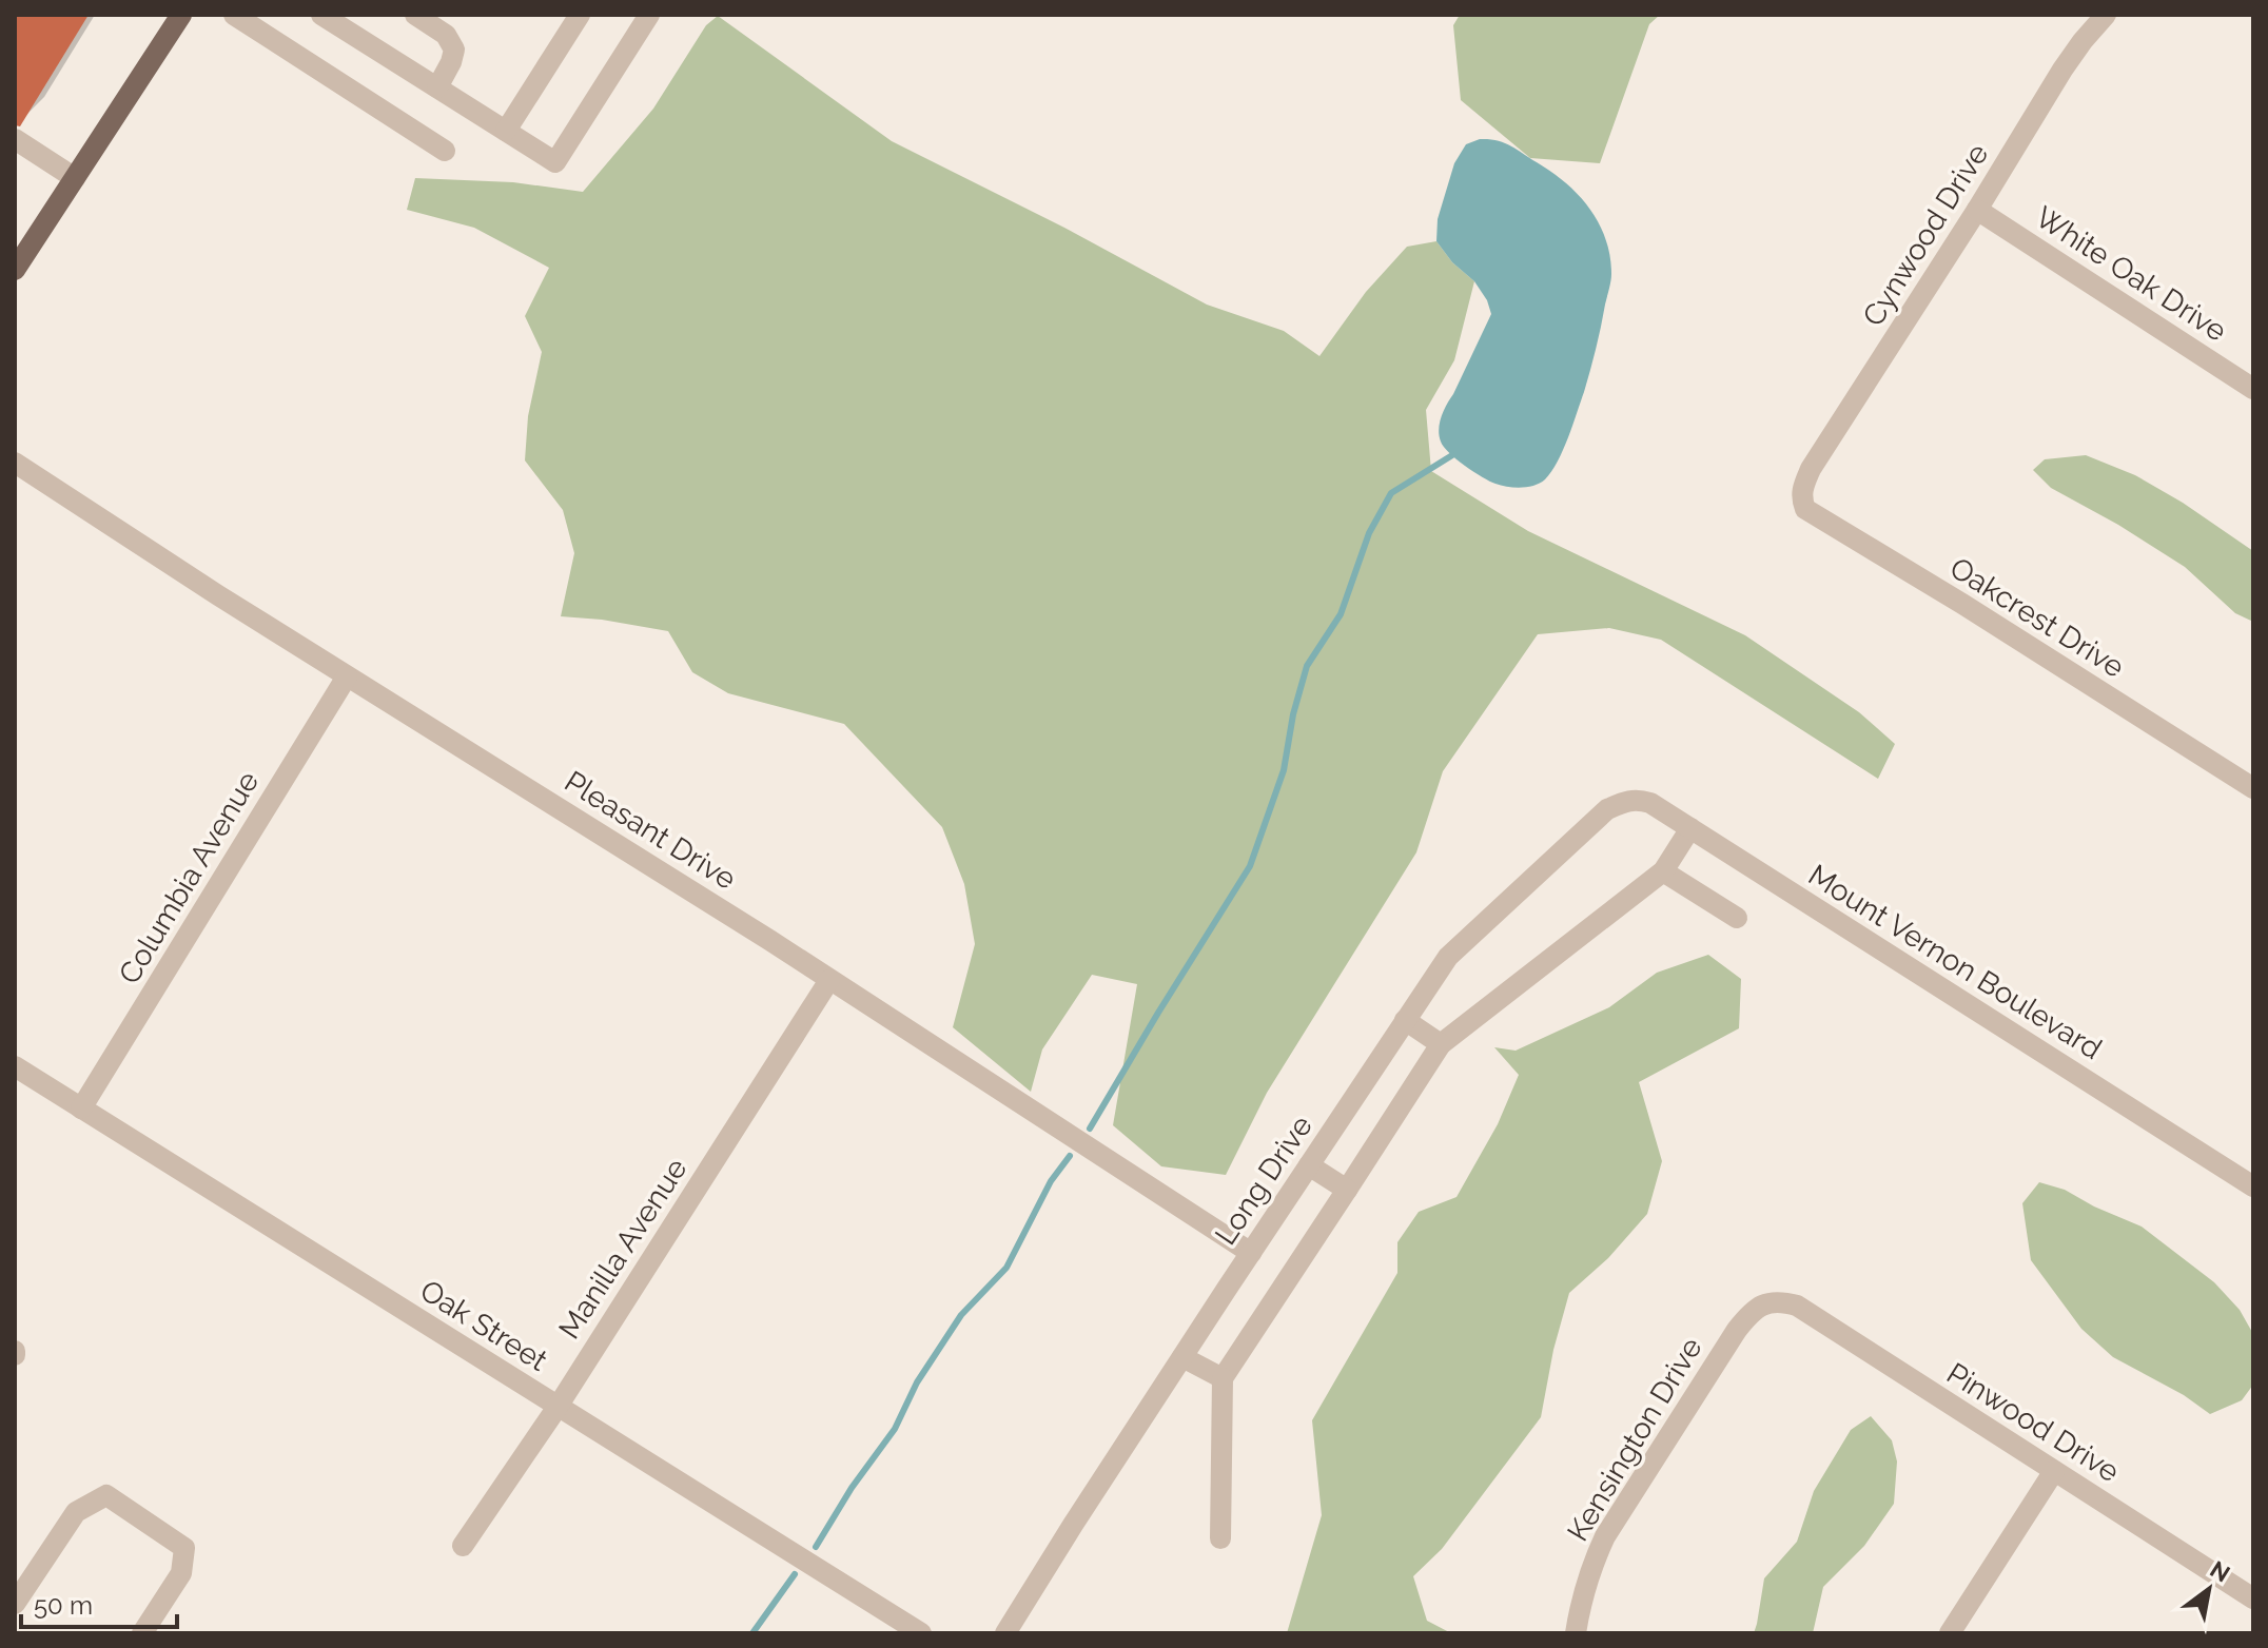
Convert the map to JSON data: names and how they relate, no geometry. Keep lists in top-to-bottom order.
{
  "streets": {
    "street": [
      "Cynwood Drive",
      "White Oak Drive",
      "Oakcrest Drive",
      "Pleasant Drive",
      "Columbia Avenue",
      "Mount Vernon Boulevard",
      "Long Drive",
      "Manilla Avenue",
      "Oak Street",
      "Pinwood Drive",
      "Kensington Drive"
    ]
  },
  "crossings": [
    ["Cynwood Drive", "White Oak Drive"],
    ["Cynwood Drive", "Oakcrest Drive"],
    ["Pleasant Drive", "Columbia Avenue"],
    ["Pleasant Drive", "Long Drive"],
    ["Pleasant Drive", "Manilla Avenue"],
    ["Columbia Avenue", "Oak Street"],
    ["Mount Vernon Boulevard", "Long Drive"],
    ["Manilla Avenue", "Oak Street"],
    ["Pinwood Drive", "Kensington Drive"]
  ],
  "scale_bar": "50 m",
  "north": "top right"
}
